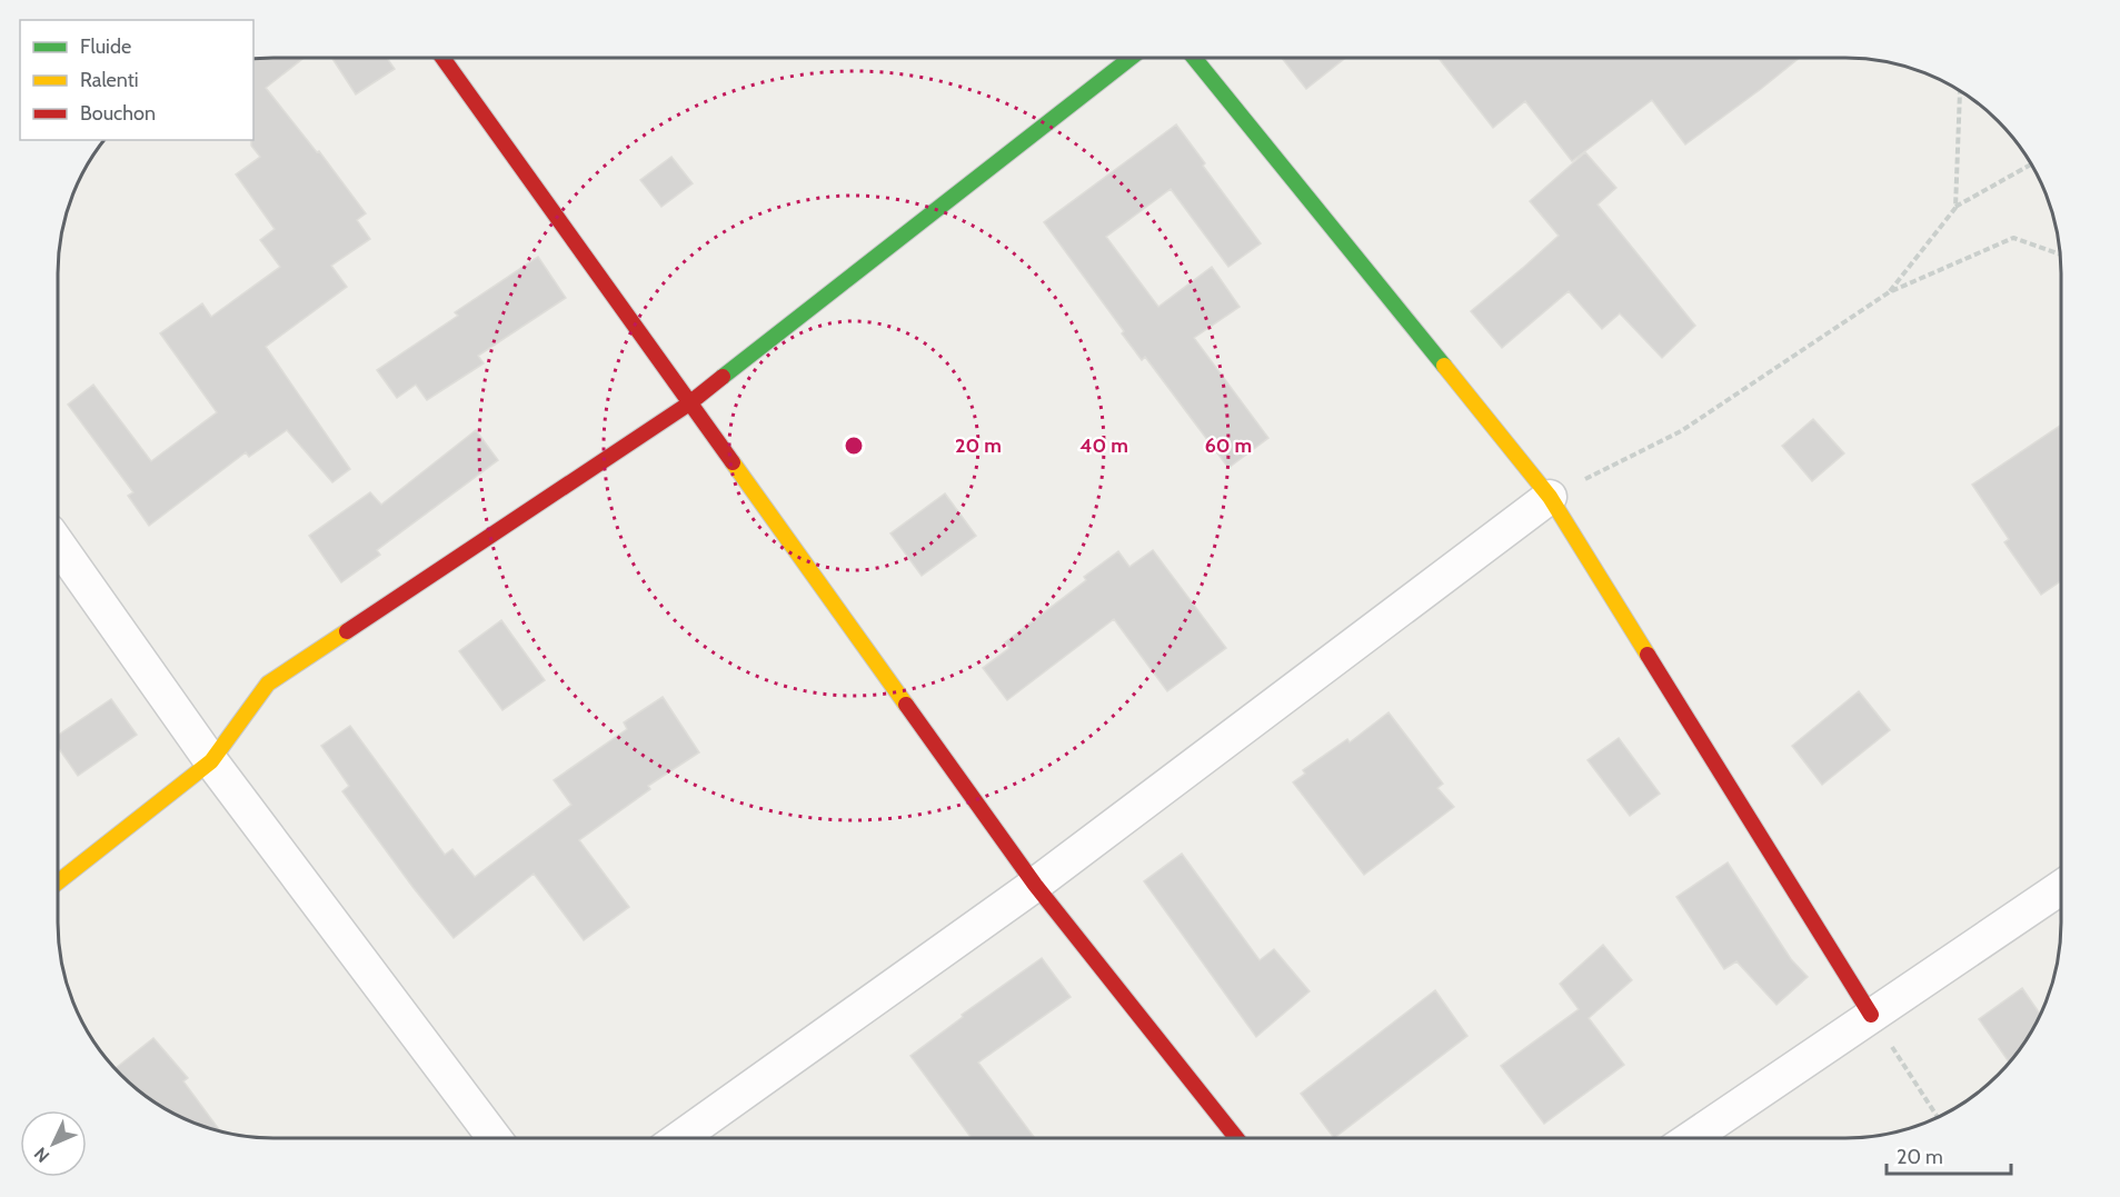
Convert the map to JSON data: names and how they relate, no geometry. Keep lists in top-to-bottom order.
{
  "legend": ["Fluide", "Ralenti", "Bouchon"],
  "scale_bar": "20 m",
  "north": "bottom left",
  "rings": ["20 m", "40 m", "60 m"]
}
